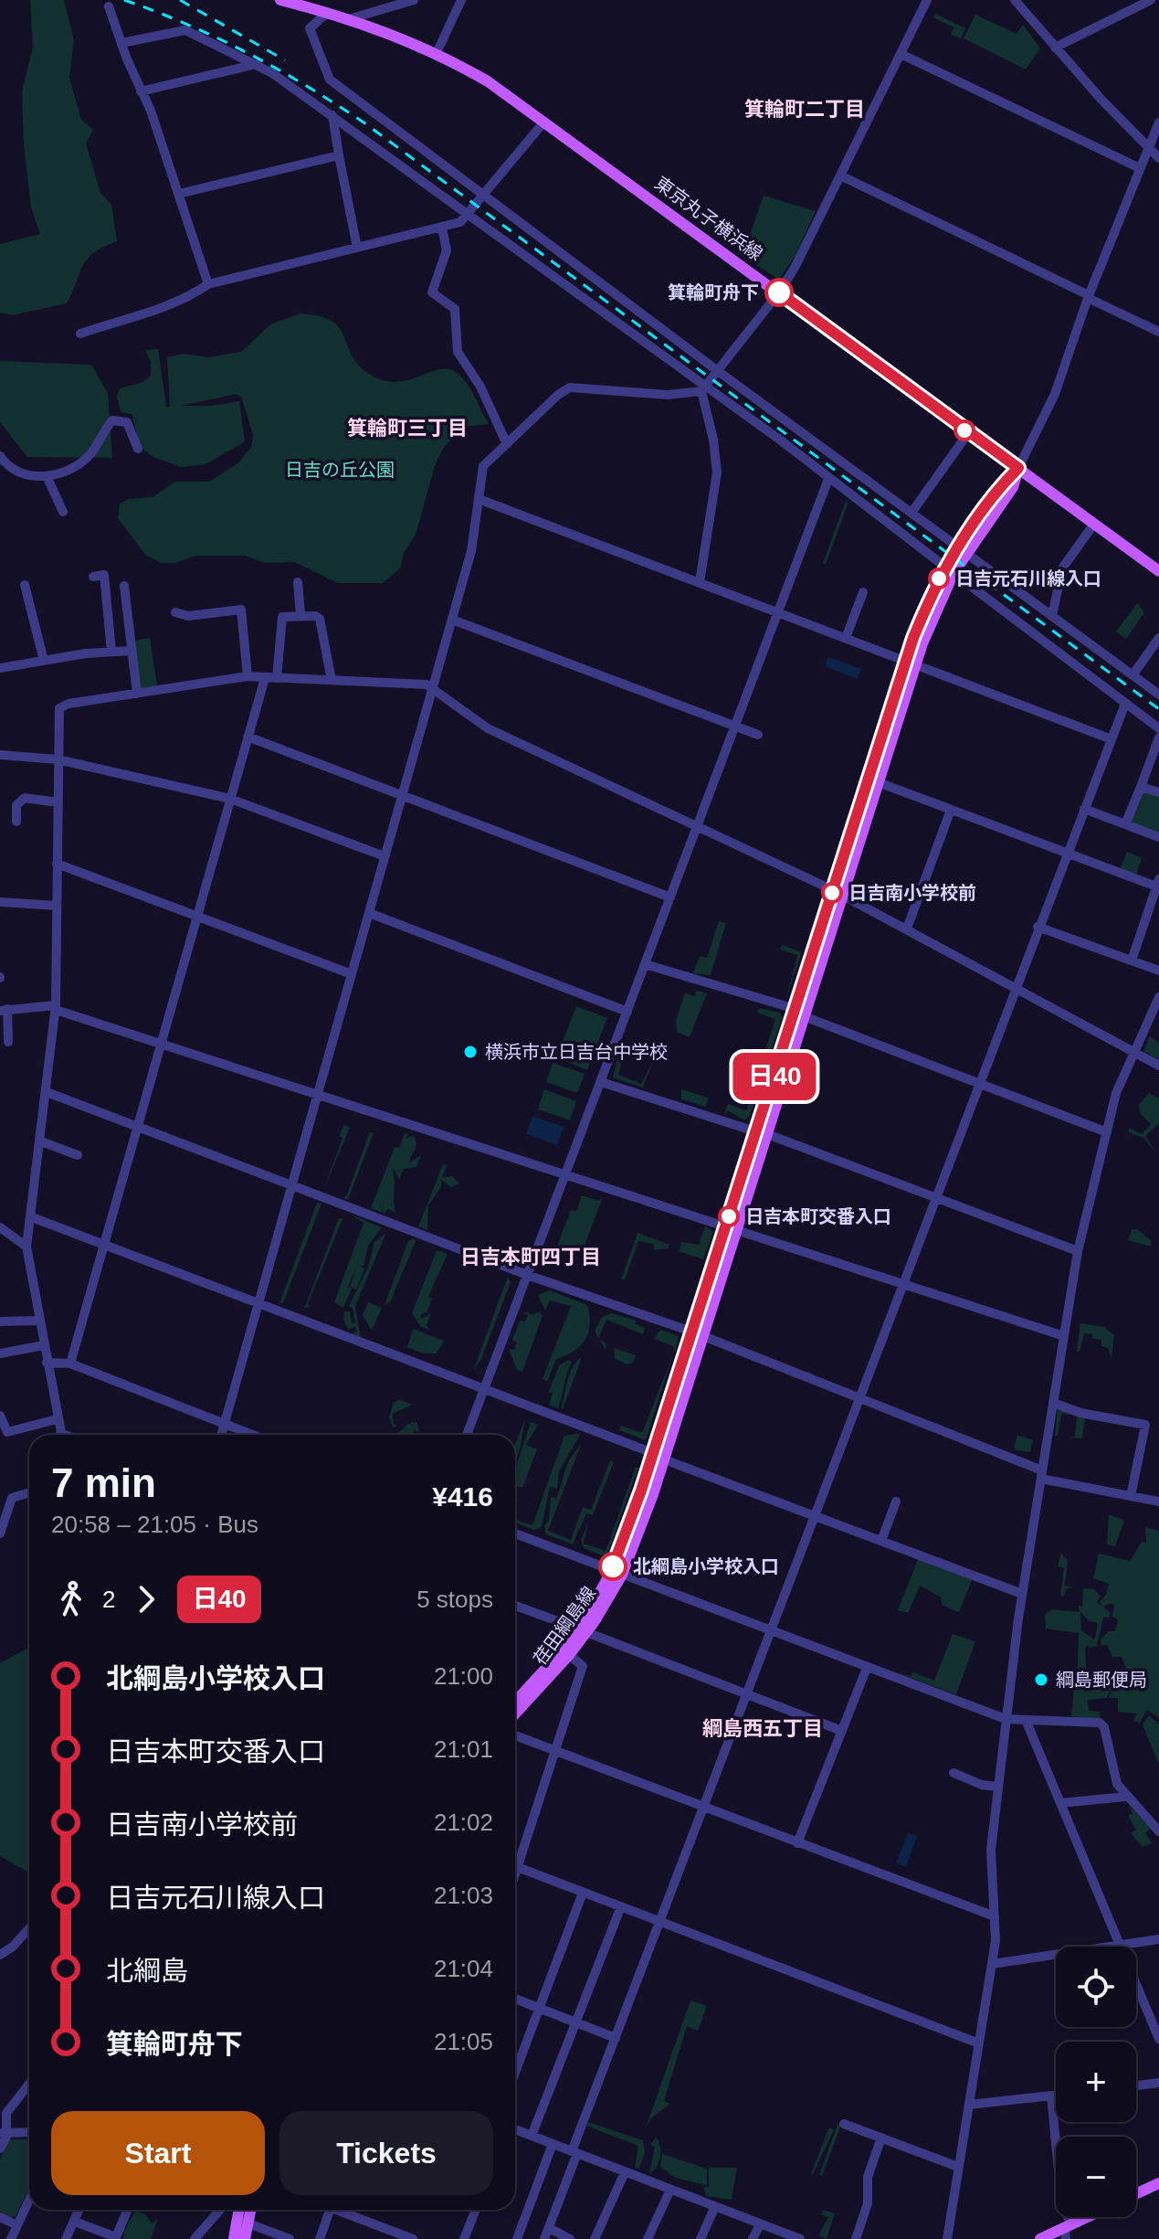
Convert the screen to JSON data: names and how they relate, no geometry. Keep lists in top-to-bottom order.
{
  "streets": {
    "main road": ["東京丸子横浜線", "荏田綱島線"]
  },
  "crossings": [
    ["東京丸子横浜線", "荏田綱島線"]
  ],
  "districts": [
    "箕輪町二丁目",
    "箕輪町三丁目",
    "日吉本町四丁目",
    "綱島西五丁目"
  ],
  "parks": ["日吉の丘公園"],
  "places": [
    "箕輪町舟下",
    "日吉元石川線入口",
    "日吉南小学校前",
    "横浜市立日吉台中学校",
    "日吉本町交番入口",
    "北綱島小学校入口",
    "綱島郵便局"
  ],
  "lines": ["bus line 日40"],
  "page": {
    "on_map": "日40",
    "heading": ["7 min", "20:58 – 21:05 · Bus", "¥416"],
    "legs": ["2", "日40", "5 stops"],
    "list": [
      {
        "name": "北綱島小学校入口",
        "value": "21:00"
      },
      {
        "name": "日吉本町交番入口",
        "value": "21:01"
      },
      {
        "name": "日吉南小学校前",
        "value": "21:02"
      },
      {
        "name": "日吉元石川線入口",
        "value": "21:03"
      },
      {
        "name": "北綱島",
        "value": "21:04"
      },
      {
        "name": "箕輪町舟下",
        "value": "21:05"
      }
    ],
    "map_buttons": ["+", "−"],
    "buttons": ["Start", "Tickets"]
  }
}
